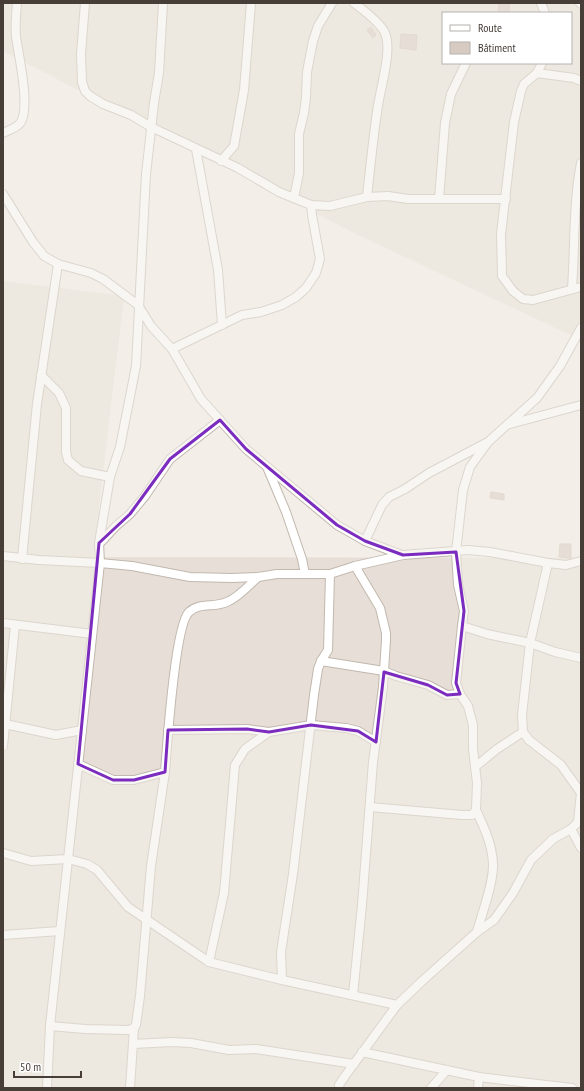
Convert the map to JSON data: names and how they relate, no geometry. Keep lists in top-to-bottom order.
{
  "legend": ["Route", "Bâtiment"],
  "scale_bar": "50 m"
}
